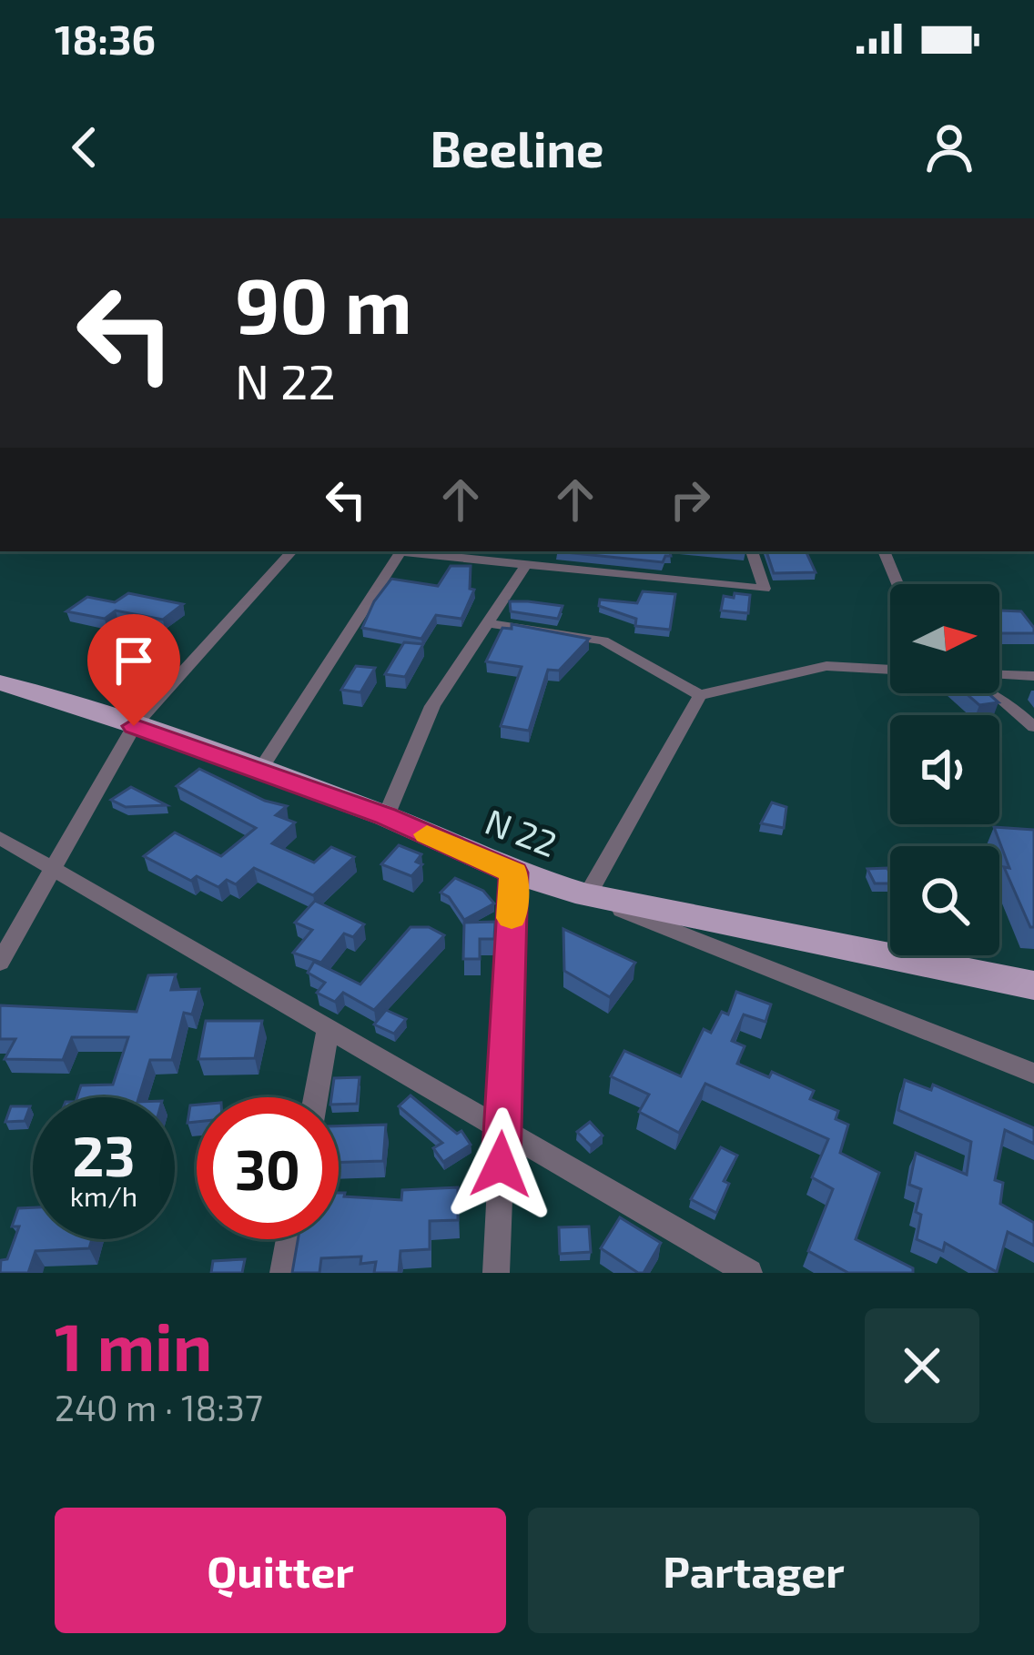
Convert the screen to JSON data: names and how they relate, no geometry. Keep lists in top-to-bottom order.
{
  "streets": {
    "main road": ["N 22"]
  },
  "north": "right",
  "page": {
    "status": "18:36",
    "header": "Beeline",
    "turn": ["90 m", "N 22"],
    "speed": "23 km/h",
    "limit": "30",
    "heading": ["1 min", "240 m · 18:37"],
    "buttons": ["Quitter", "Partager"]
  }
}
